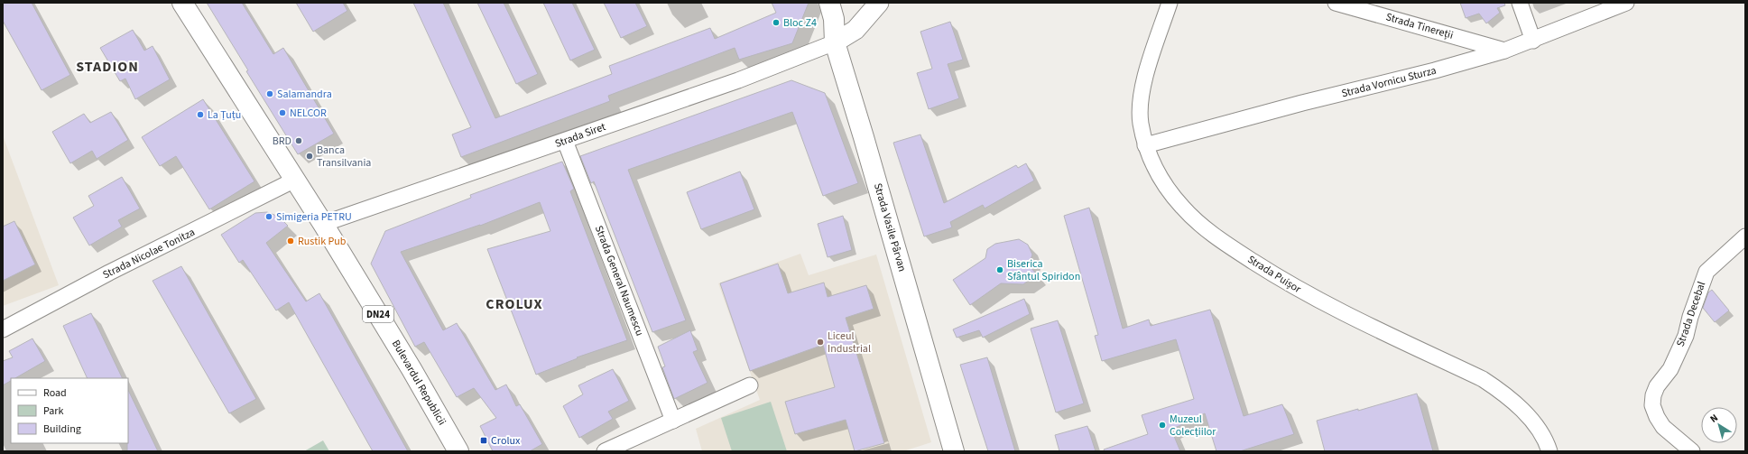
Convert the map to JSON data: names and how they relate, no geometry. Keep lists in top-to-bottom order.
{
  "streets": {
    "main road": ["Strada Vasile Pârvan", "DN24", "Bulevardul Republicii"],
    "street": [
      "Strada Tinereții",
      "Strada Vornicu Sturza",
      "Strada Siret",
      "Strada Nicolae Tonitza",
      "Strada Puișor",
      "Strada General Naumescu",
      "Strada Decebal"
    ]
  },
  "crossings": [
    ["Strada Tinereții", "Strada Vornicu Sturza"],
    ["Strada Vornicu Sturza", "Strada Puișor"],
    ["Strada Siret", "Strada Vasile Pârvan"],
    ["Strada Siret", "Strada General Naumescu"],
    ["Strada Siret", "Bulevardul Republicii"],
    ["Strada Nicolae Tonitza", "Bulevardul Republicii"]
  ],
  "districts": ["STADION", "CROLUX"],
  "places": {
    "other": [
      "Bloc Z4",
      "Salamandra",
      "NELCOR",
      "La Țuțu",
      "BRD",
      "Banca Transilvania",
      "Simigeria PETRU",
      "Rustik Pub",
      "Biserica Sfântul Spiridon",
      "Liceul Industrial",
      "Muzeul Colecțiilor"
    ],
    "transit": ["Crolux"]
  },
  "legend": ["Road", "Park", "Building"],
  "north": "top left"
}
